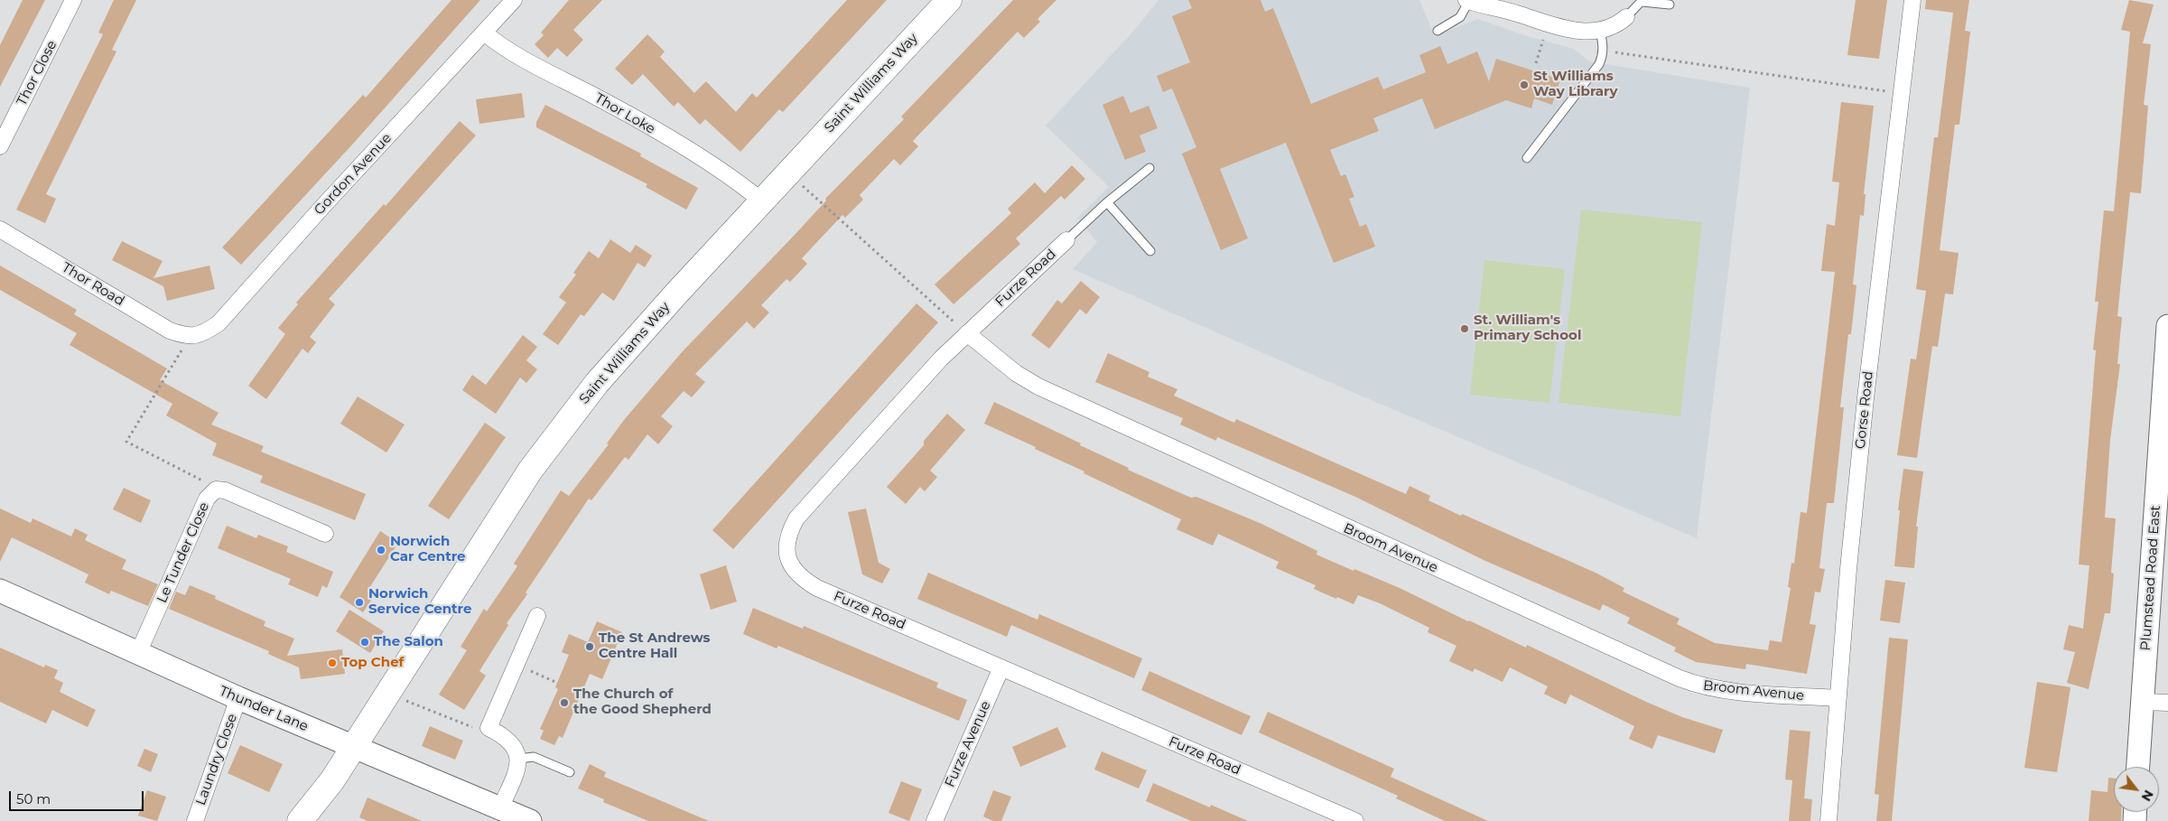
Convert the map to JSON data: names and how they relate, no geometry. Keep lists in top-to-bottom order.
{
  "streets": {
    "highway": ["Saint Williams Way"],
    "street": [
      "Thor Close",
      "Thor Loke",
      "Gordon Avenue",
      "Furze Road",
      "Thor Road",
      "Gorse Road",
      "Broom Avenue",
      "Le Tunder Close",
      "Plumstead Road East",
      "Thunder Lane",
      "Furze Avenue",
      "Laundry Close"
    ]
  },
  "crossings": [
    ["Saint Williams Way", "Thor Loke"],
    ["Saint Williams Way", "Thunder Lane"],
    ["Thor Loke", "Gordon Avenue"],
    ["Gordon Avenue", "Thor Road"],
    ["Furze Road", "Broom Avenue"],
    ["Furze Road", "Furze Avenue"],
    ["Gorse Road", "Broom Avenue"],
    ["Le Tunder Close", "Thunder Lane"],
    ["Thunder Lane", "Laundry Close"]
  ],
  "places": [
    "St Williams Way Library",
    "St. William's Primary School",
    "Norwich Car Centre",
    "Norwich Service Centre",
    "The Salon",
    "The St Andrews Centre Hall",
    "Top Chef",
    "The Church of the Good Shepherd"
  ],
  "scale_bar": "50 m",
  "north": "bottom right"
}
